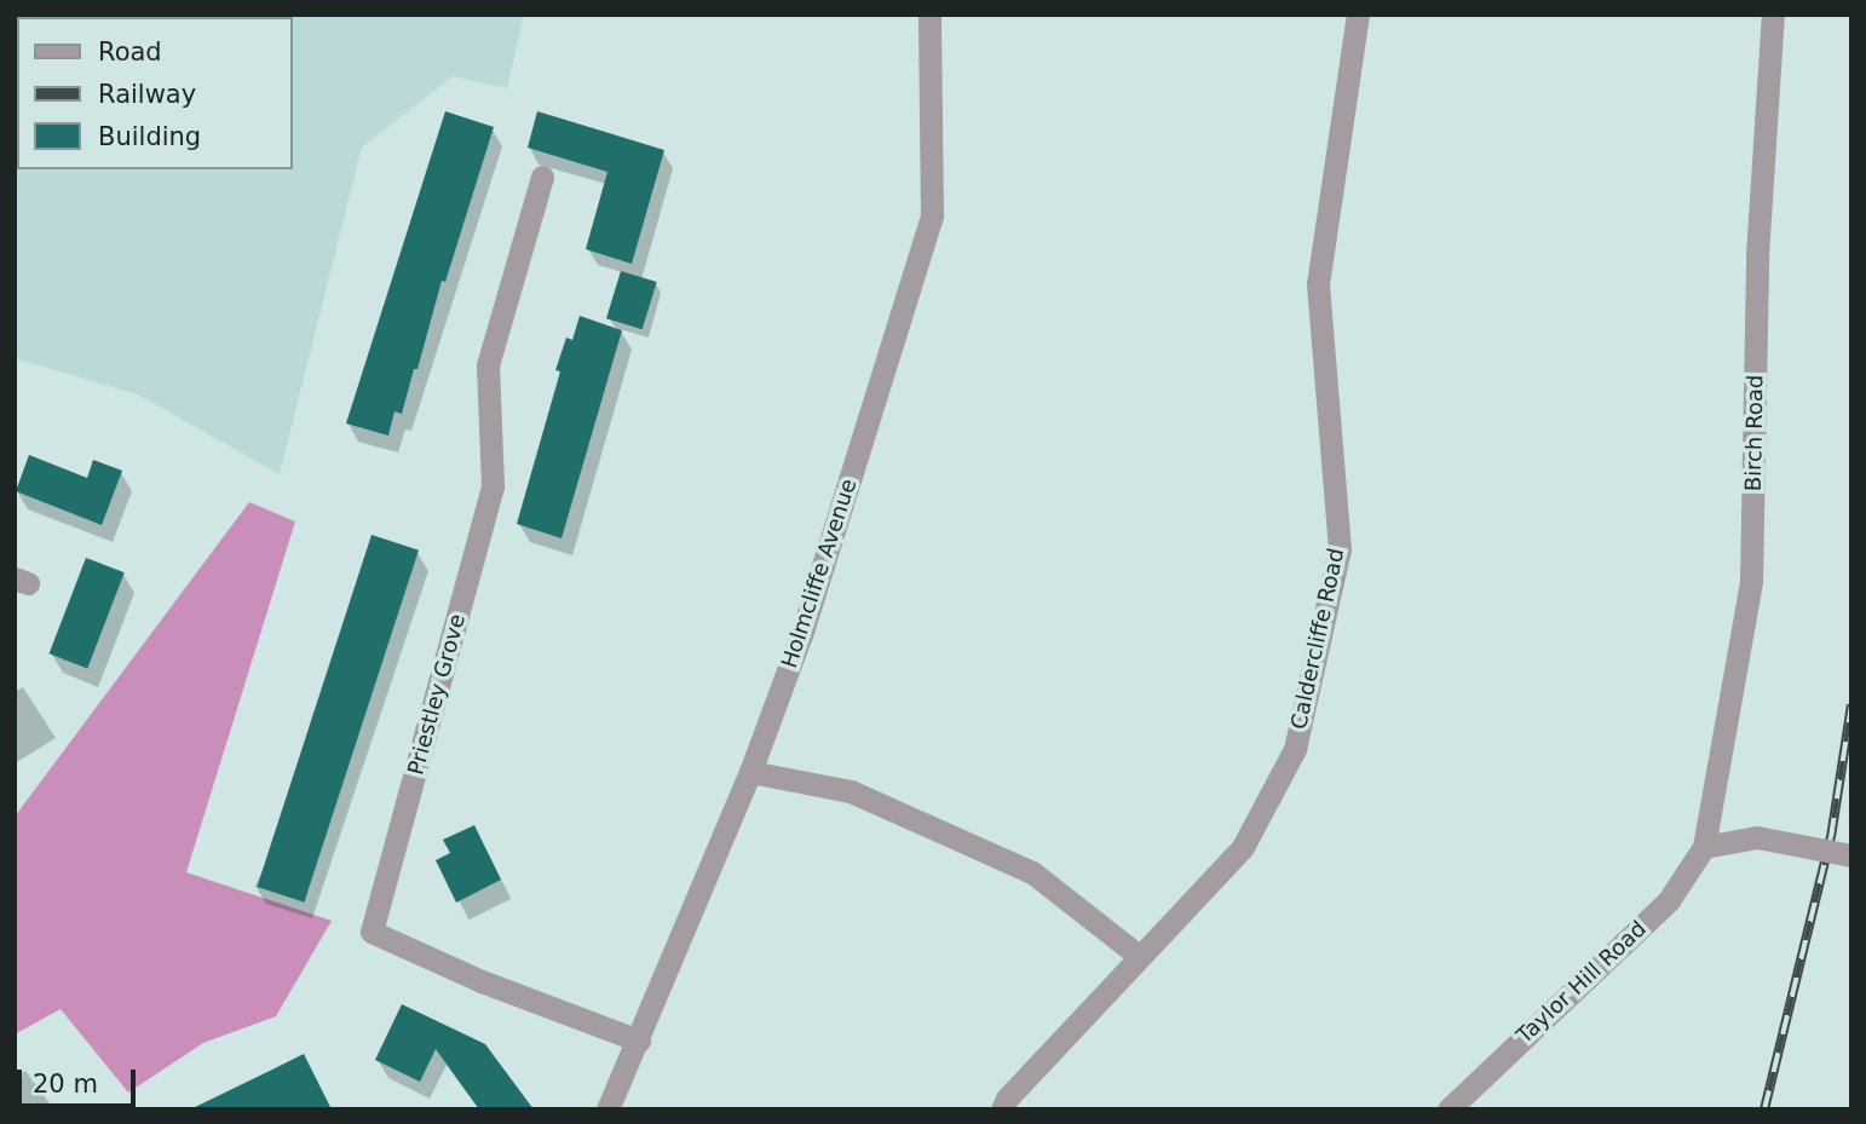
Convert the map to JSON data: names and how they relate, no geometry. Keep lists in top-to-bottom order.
{
  "streets": {
    "street": [
      "Birch Road",
      "Holmcliffe Avenue",
      "Caldercliffe Road",
      "Priestley Grove",
      "Taylor Hill Road"
    ]
  },
  "crossings": [
    ["Birch Road", "Taylor Hill Road"],
    ["Holmcliffe Avenue", "Priestley Grove"]
  ],
  "legend": ["Road", "Railway", "Building"],
  "scale_bar": "20 m"
}
